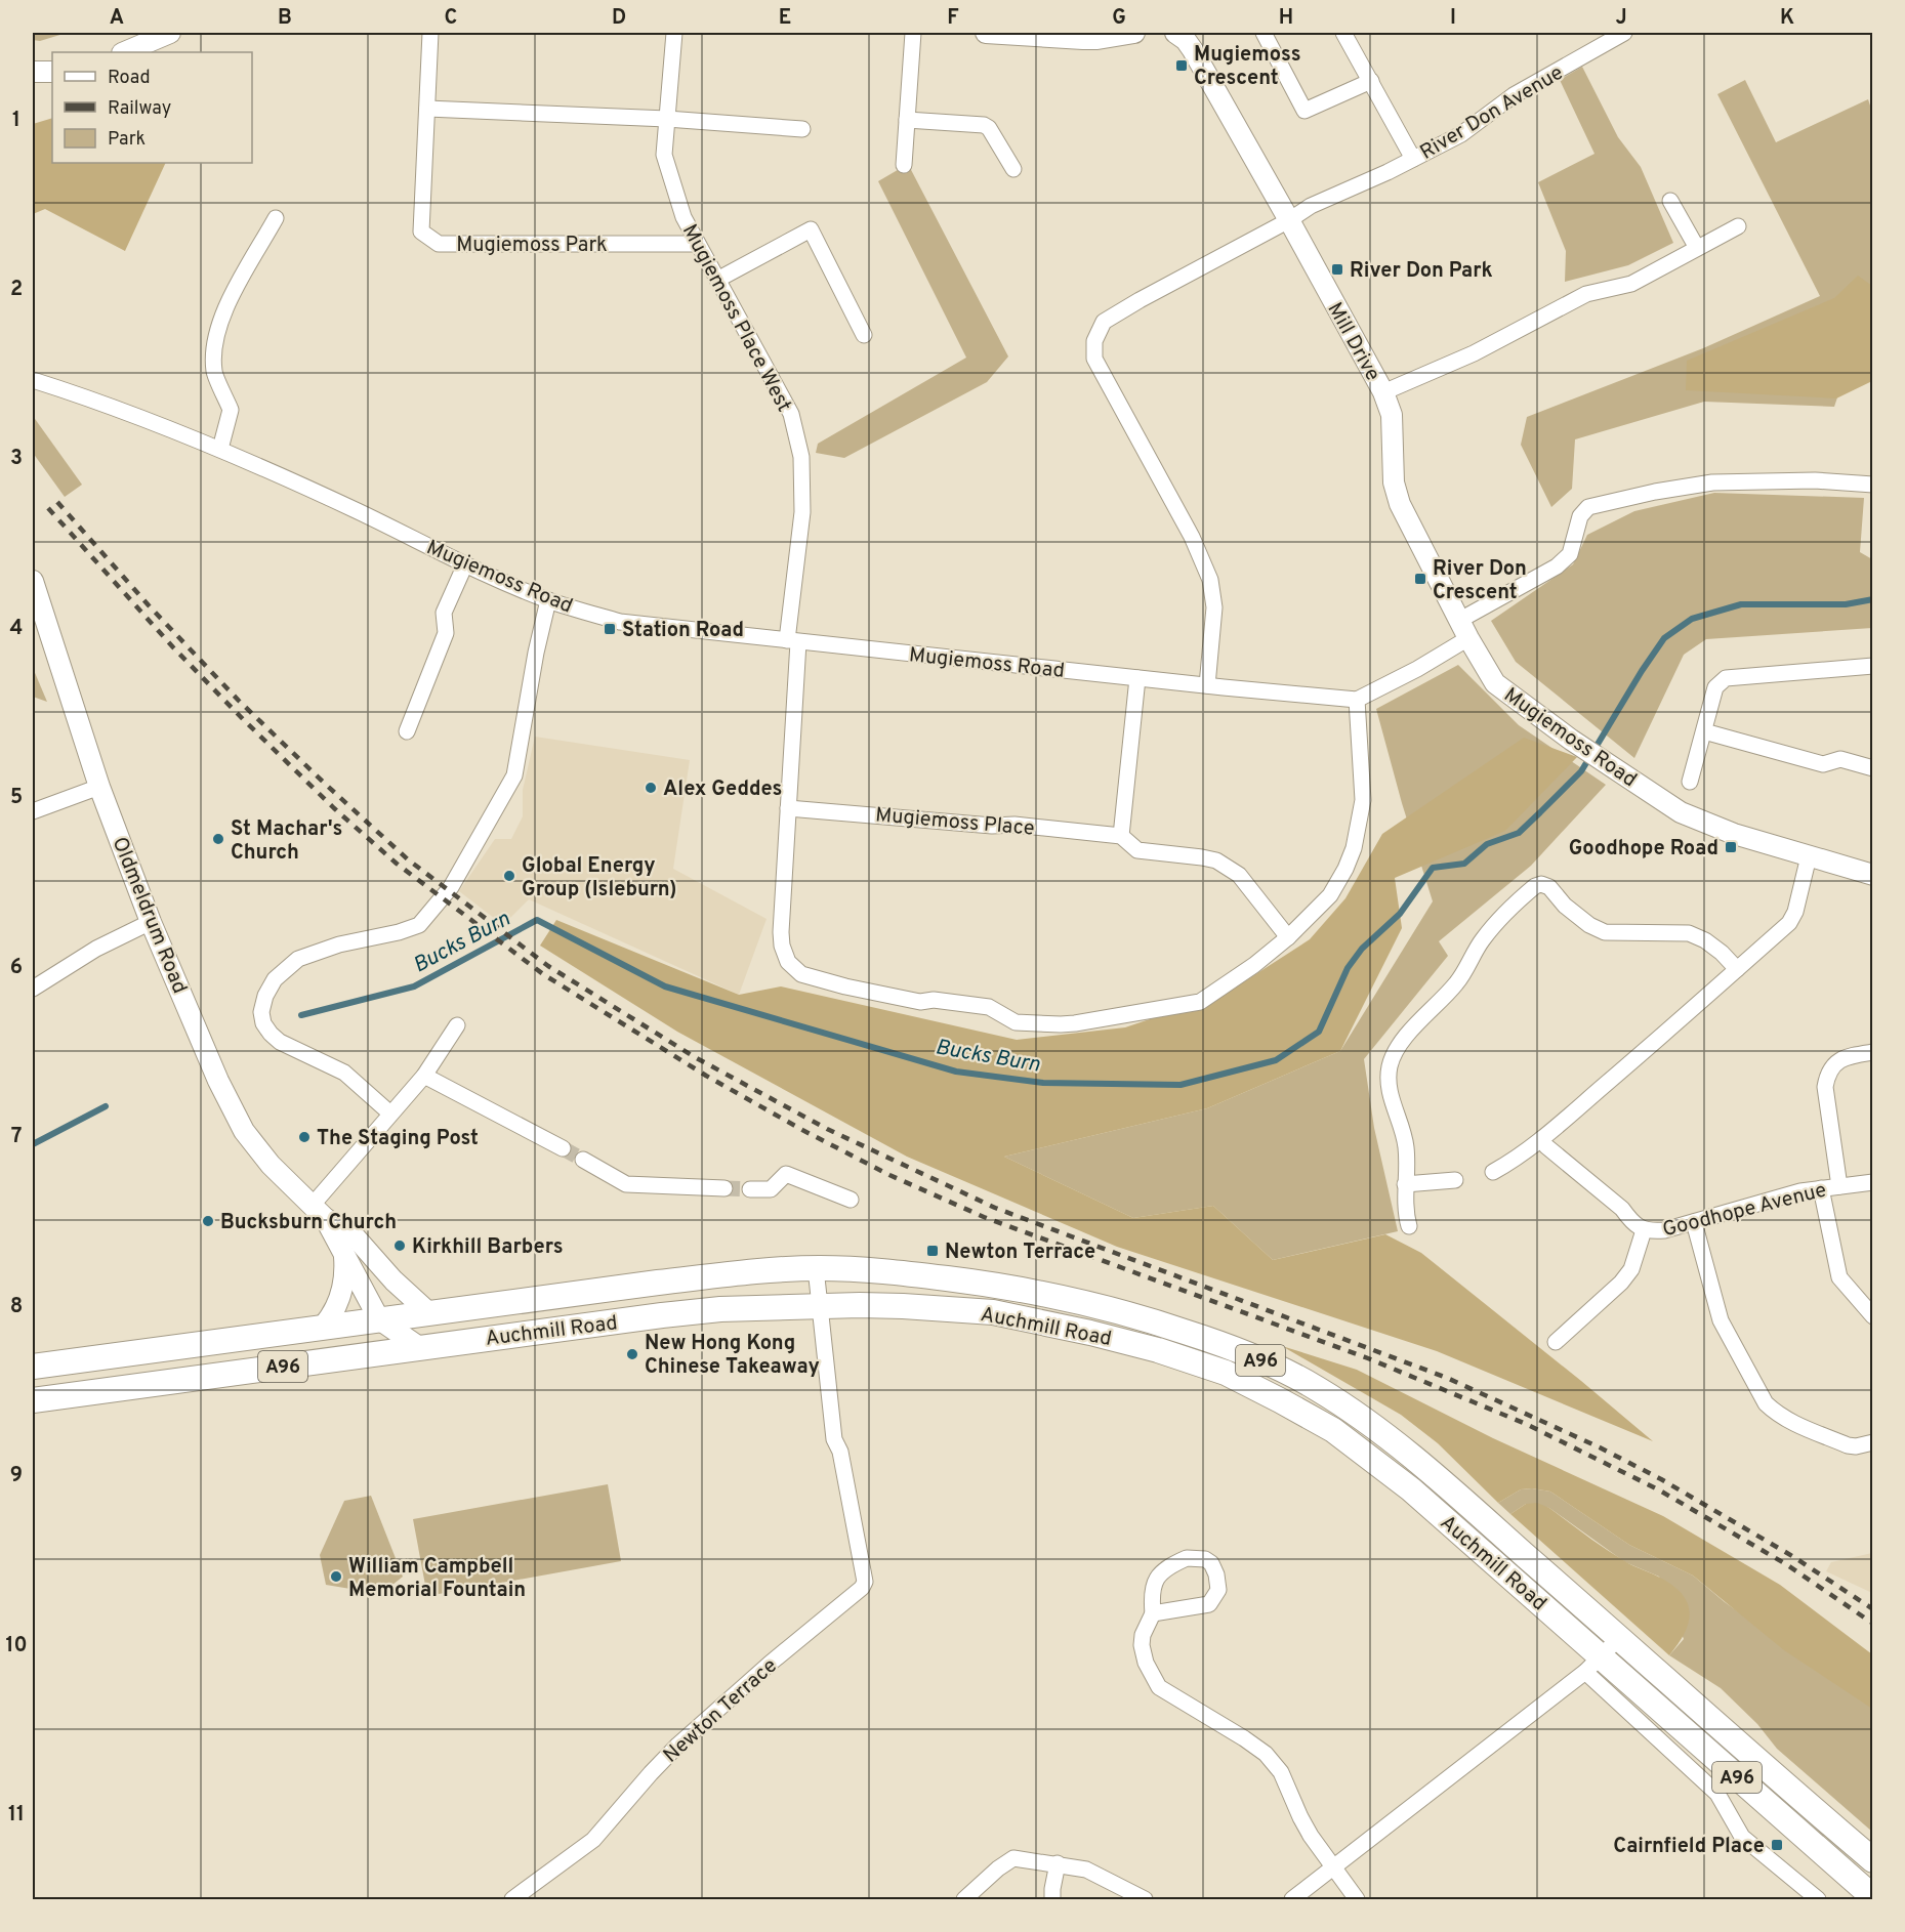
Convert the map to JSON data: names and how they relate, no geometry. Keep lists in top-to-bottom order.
{
  "streets": {
    "main road": ["Auchmill Road", "A96"],
    "street": [
      "River Don Avenue",
      "Mugiemoss Park",
      "Mugiemoss Place West",
      "Mill Drive",
      "Mugiemoss Road",
      "Mugiemoss Place",
      "Oldmeldrum Road",
      "Goodhope Avenue",
      "Newton Terrace"
    ]
  },
  "crossings": [
    ["River Don Avenue", "Mill Drive"],
    ["Mugiemoss Park", "Mugiemoss Place West"],
    ["Mugiemoss Place West", "Mugiemoss Road"],
    ["Mugiemoss Place West", "Mugiemoss Place"],
    ["Mill Drive", "Mugiemoss Road"],
    ["Oldmeldrum Road", "Auchmill Road"],
    ["Auchmill Road", "Newton Terrace"]
  ],
  "water": ["Bucks Burn"],
  "places": {
    "transit": [
      "Mugiemoss Crescent",
      "River Don Park",
      "River Don Crescent",
      "Station Road",
      "Goodhope Road",
      "Newton Terrace",
      "Cairnfield Place"
    ],
    "other": [
      "Alex Geddes",
      "St Machar's Church",
      "Global Energy Group (Isleburn)",
      "The Staging Post",
      "Bucksburn Church",
      "Kirkhill Barbers",
      "New Hong Kong Chinese Takeaway",
      "William Campbell Memorial Fountain"
    ]
  },
  "legend": ["Road", "Railway", "Park"],
  "grid": {
    "columns": [
      "A",
      "B",
      "C",
      "D",
      "E",
      "F",
      "G",
      "H",
      "I",
      "J",
      "K"
    ],
    "rows": [
      "1",
      "2",
      "3",
      "4",
      "5",
      "6",
      "7",
      "8",
      "9",
      "10",
      "11"
    ]
  }
}
